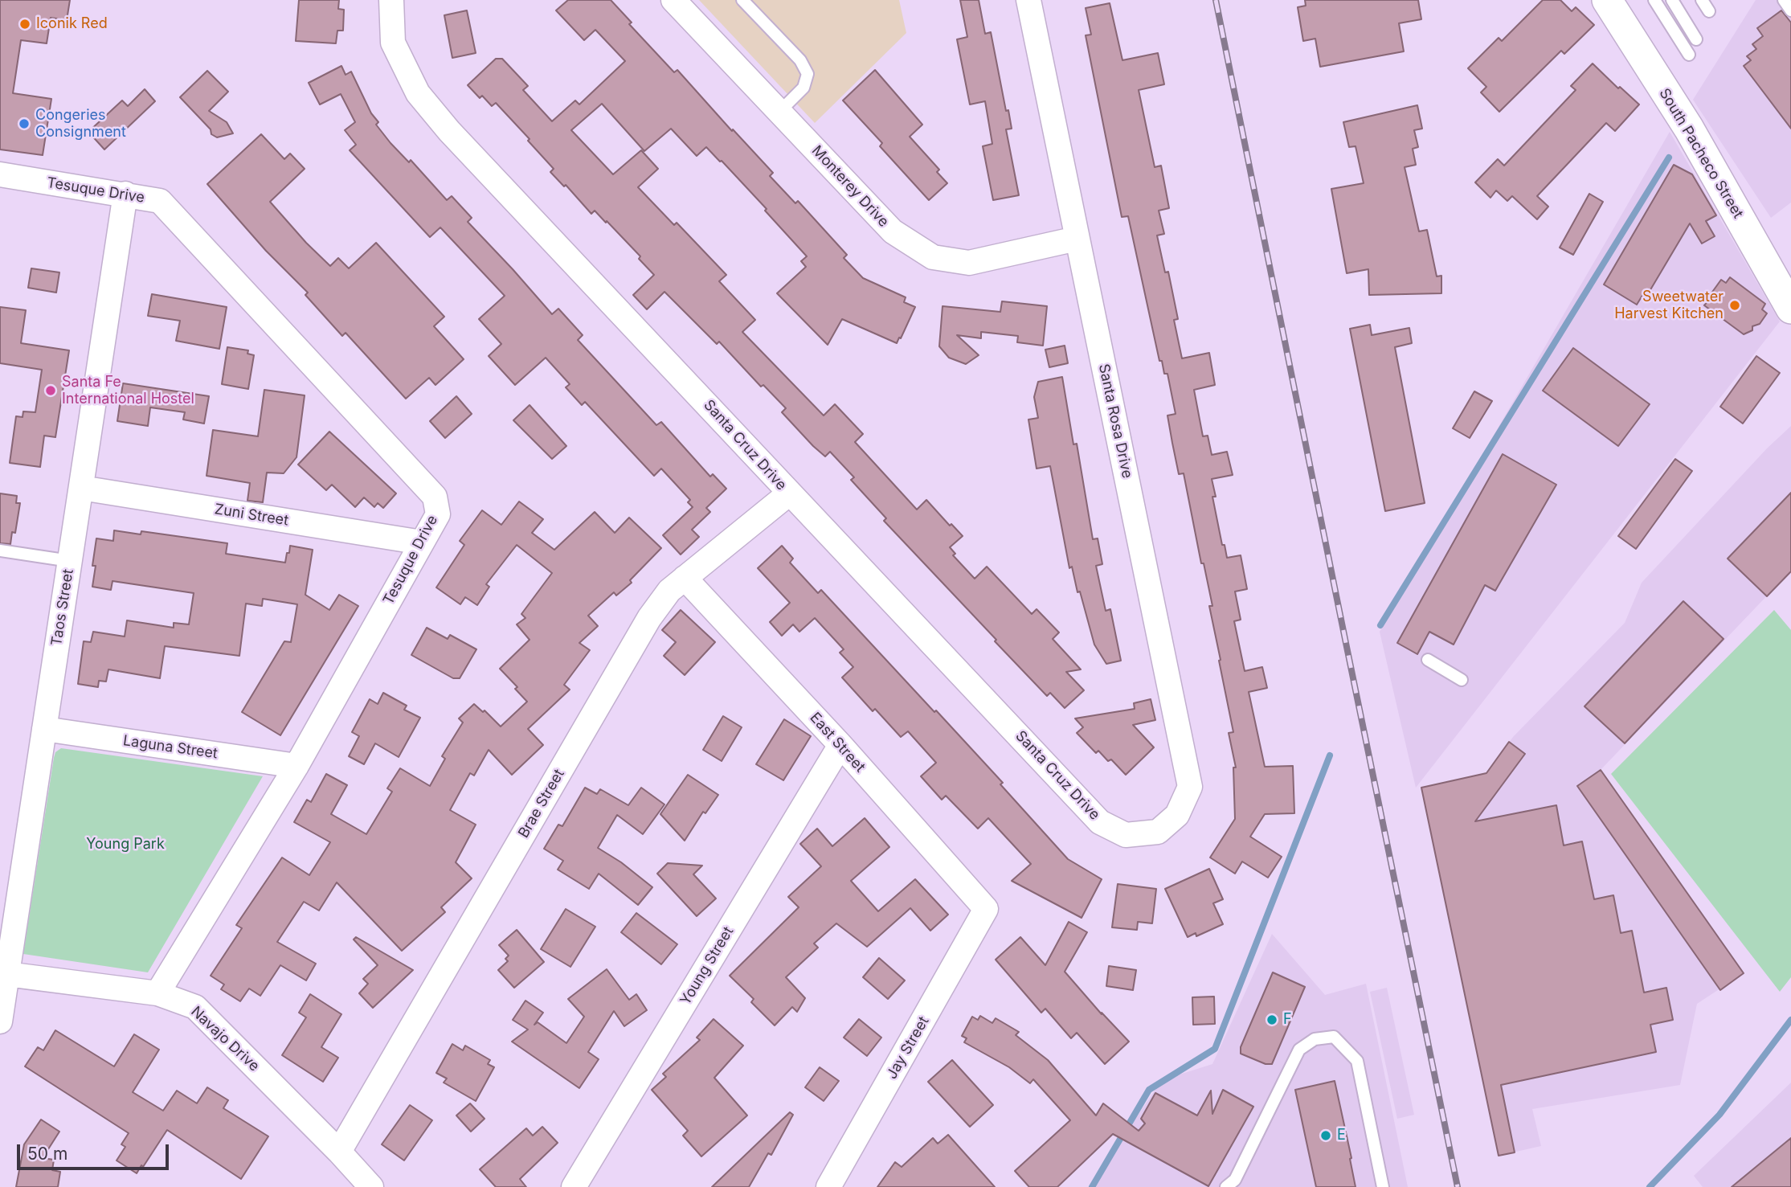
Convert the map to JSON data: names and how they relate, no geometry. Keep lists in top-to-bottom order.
{
  "streets": {
    "street": [
      "South Pacheco Street",
      "Monterey Drive",
      "Tesuque Drive",
      "Santa Rosa Drive",
      "Santa Cruz Drive",
      "Zuni Street",
      "Taos Street",
      "East Street",
      "Laguna Street",
      "Brae Street",
      "Young Street",
      "Navajo Drive",
      "Jay Street"
    ]
  },
  "crossings": [
    ["Monterey Drive", "Santa Rosa Drive"],
    ["Tesuque Drive", "Zuni Street"],
    ["Tesuque Drive", "Taos Street"],
    ["Tesuque Drive", "Laguna Street"],
    ["Tesuque Drive", "Navajo Drive"],
    ["Santa Rosa Drive", "Santa Cruz Drive"],
    ["Santa Cruz Drive", "Brae Street"],
    ["Zuni Street", "Taos Street"],
    ["Taos Street", "Laguna Street"],
    ["Taos Street", "Navajo Drive"],
    ["East Street", "Brae Street"],
    ["East Street", "Young Street"],
    ["East Street", "Jay Street"],
    ["Brae Street", "Navajo Drive"]
  ],
  "parks": ["Young Park"],
  "places": [
    "Iconik Red",
    "Congeries Consignment",
    "Sweetwater Harvest Kitchen",
    "Santa Fe International Hostel",
    "F",
    "E"
  ],
  "scale_bar": "50 m"
}
